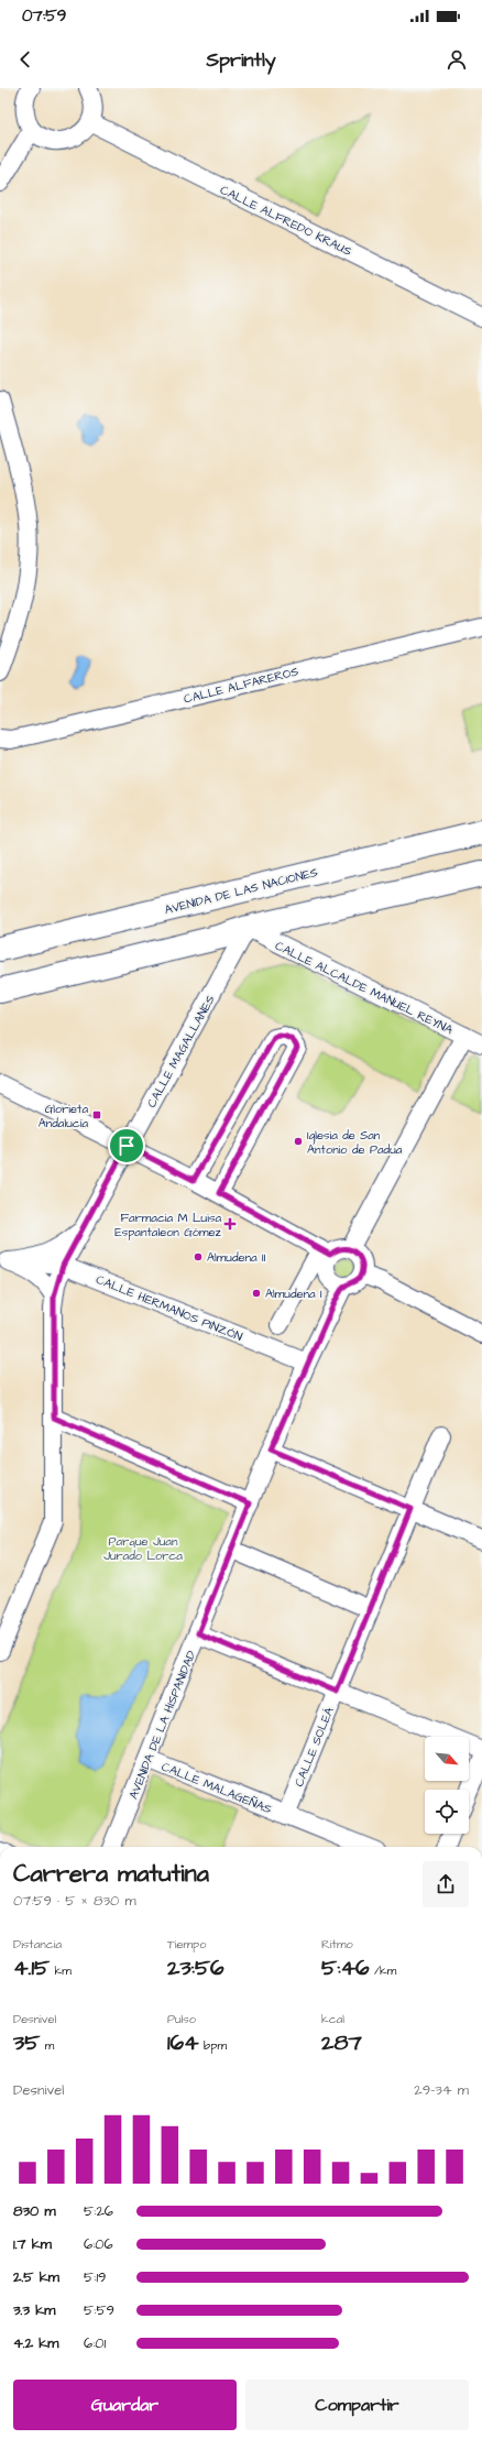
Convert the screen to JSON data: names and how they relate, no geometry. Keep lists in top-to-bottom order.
{
  "streets": {
    "street": [
      "CALLE ALFREDO KRAUS",
      "CALLE ALFAREROS",
      "AVENIDA DE LAS NACIONES",
      "CALLE ALCALDE MANUEL REYNA",
      "CALLE MAGALLANES",
      "CALLE HERMANOS PINZÓN",
      "AVENIDA DE LA HISPANIDAD",
      "CALLE SOLEÁ",
      "CALLE MALAGEÑAS"
    ]
  },
  "crossings": [
    ["CALLE ALCALDE MANUEL REYNA", "CALLE MAGALLANES"],
    ["CALLE MAGALLANES", "CALLE HERMANOS PINZÓN"],
    ["CALLE HERMANOS PINZÓN", "AVENIDA DE LA HISPANIDAD"],
    ["AVENIDA DE LA HISPANIDAD", "CALLE MALAGEÑAS"],
    ["CALLE SOLEÁ", "CALLE MALAGEÑAS"]
  ],
  "parks": ["Parque Juan Jurado Lorca"],
  "places": {
    "transit": ["Glorieta Andalucía"],
    "other": ["Iglesia de San Antonio de Padua", "Almudena II", "Almudena I"],
    "health": ["Farmacia M Luisa Espantaleon Gómez"]
  },
  "north": "bottom right",
  "page": {
    "status": "07:59",
    "header": "Sprintly",
    "heading": ["Carrera matutina", "07:59 · 5 × 830 m"],
    "stats": [
      ["Distancia", "4.15 km"],
      ["Tiempo", "23:56"],
      ["Ritmo", "5:46 /km"],
      ["Desnivel", "35 m"],
      ["Pulso", "164 bpm"],
      ["kcal", "287"]
    ],
    "chart": ["Desnivel", "29–34 m"],
    "list": [
      {
        "name": "830 m",
        "note": "5:26"
      },
      {
        "name": "1.7 km",
        "note": "6:06"
      },
      {
        "name": "2.5 km",
        "note": "5:19"
      },
      {
        "name": "3.3 km",
        "note": "5:59"
      },
      {
        "name": "4.2 km",
        "note": "6:01"
      }
    ],
    "buttons": ["Guardar", "Compartir"]
  }
}
